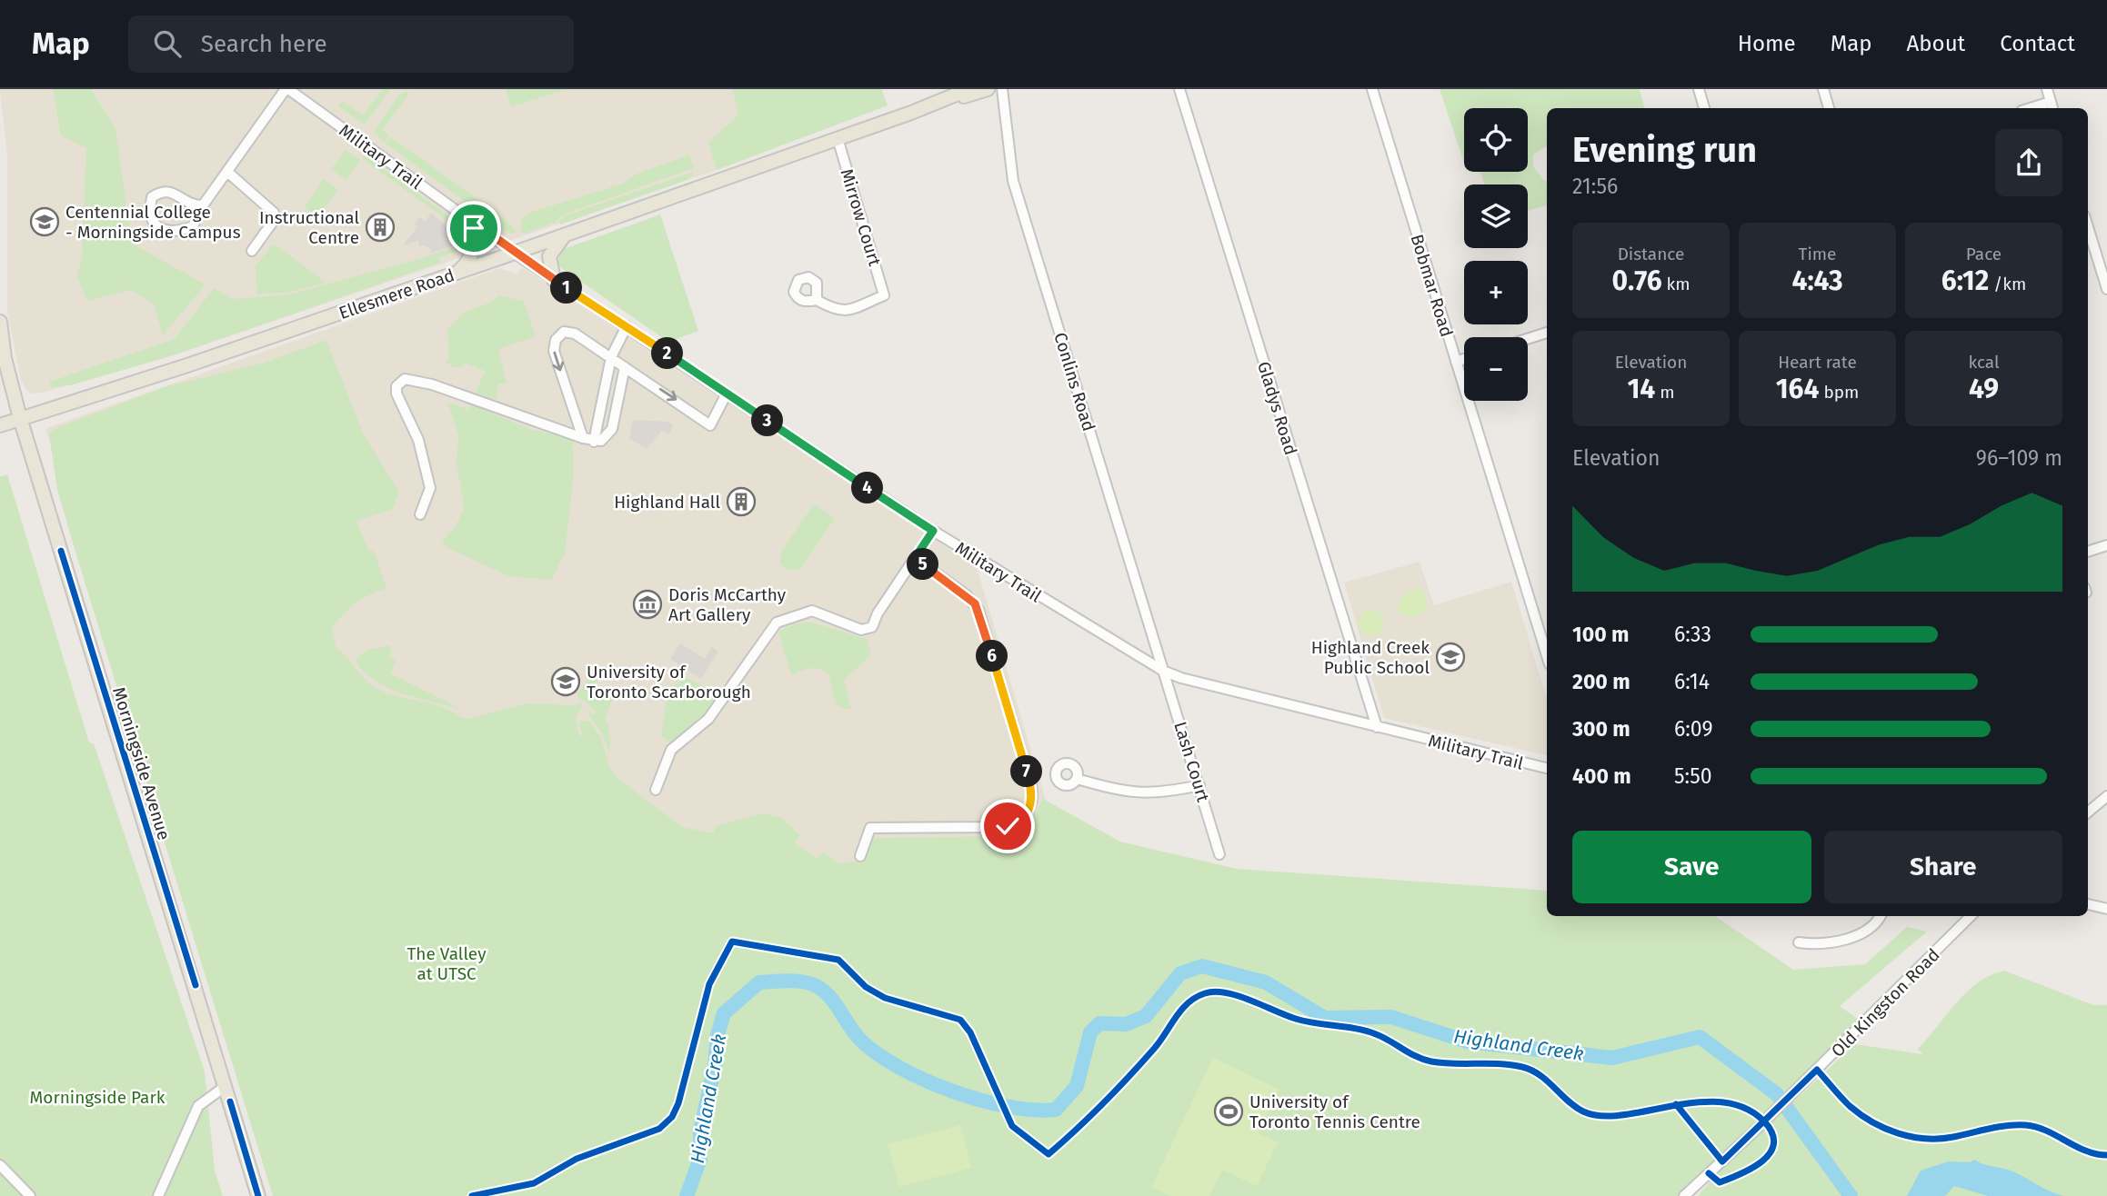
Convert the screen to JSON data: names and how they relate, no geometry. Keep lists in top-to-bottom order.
{
  "streets": {
    "main road": ["Ellesmere Road", "Morningside Avenue"],
    "street": [
      "Military Trail",
      "Mirrow Court",
      "Bobmar Road",
      "Conlins Road",
      "Gladys Road",
      "Lash Court",
      "Old Kingston Road"
    ]
  },
  "crossings": [
    ["Military Trail", "Ellesmere Road"],
    ["Military Trail", "Conlins Road"],
    ["Military Trail", "Gladys Road"],
    ["Military Trail", "Lash Court"],
    ["Mirrow Court", "Ellesmere Road"],
    ["Ellesmere Road", "Morningside Avenue"],
    ["Conlins Road", "Lash Court"]
  ],
  "water": ["Highland Creek"],
  "parks": ["The Valley at UTSC", "Morningside Park"],
  "places": {
    "school or university": ["Centennial College - Morningside Campus", "Highland Creek Public School", "University of Toronto Scarborough"],
    "building": ["Instructional Centre", "Highland Hall"],
    "museum": ["Doris McCarthy Art Gallery"],
    "sports": ["University of Toronto Tennis Centre"]
  },
  "page": {
    "header": "Map",
    "search": "Search here",
    "nav": [
      "Home",
      "Map",
      "About",
      "Contact"
    ],
    "map_buttons": ["+", "−"],
    "heading": ["Evening run", "21:56"],
    "stats": [
      ["Distance", "0.76 km"],
      ["Time", "4:43"],
      ["Pace", "6:12 /km"],
      ["Elevation", "14 m"],
      ["Heart rate", "164 bpm"],
      ["kcal", "49"]
    ],
    "pins": [
      "1",
      "2",
      "3",
      "4",
      "5",
      "6",
      "7"
    ],
    "chart": ["Elevation", "96–109 m"],
    "list": [
      {
        "name": "100 m",
        "note": "6:33"
      },
      {
        "name": "200 m",
        "note": "6:14"
      },
      {
        "name": "300 m",
        "note": "6:09"
      },
      {
        "name": "400 m",
        "note": "5:50"
      }
    ],
    "buttons": ["Save", "Share"]
  }
}
